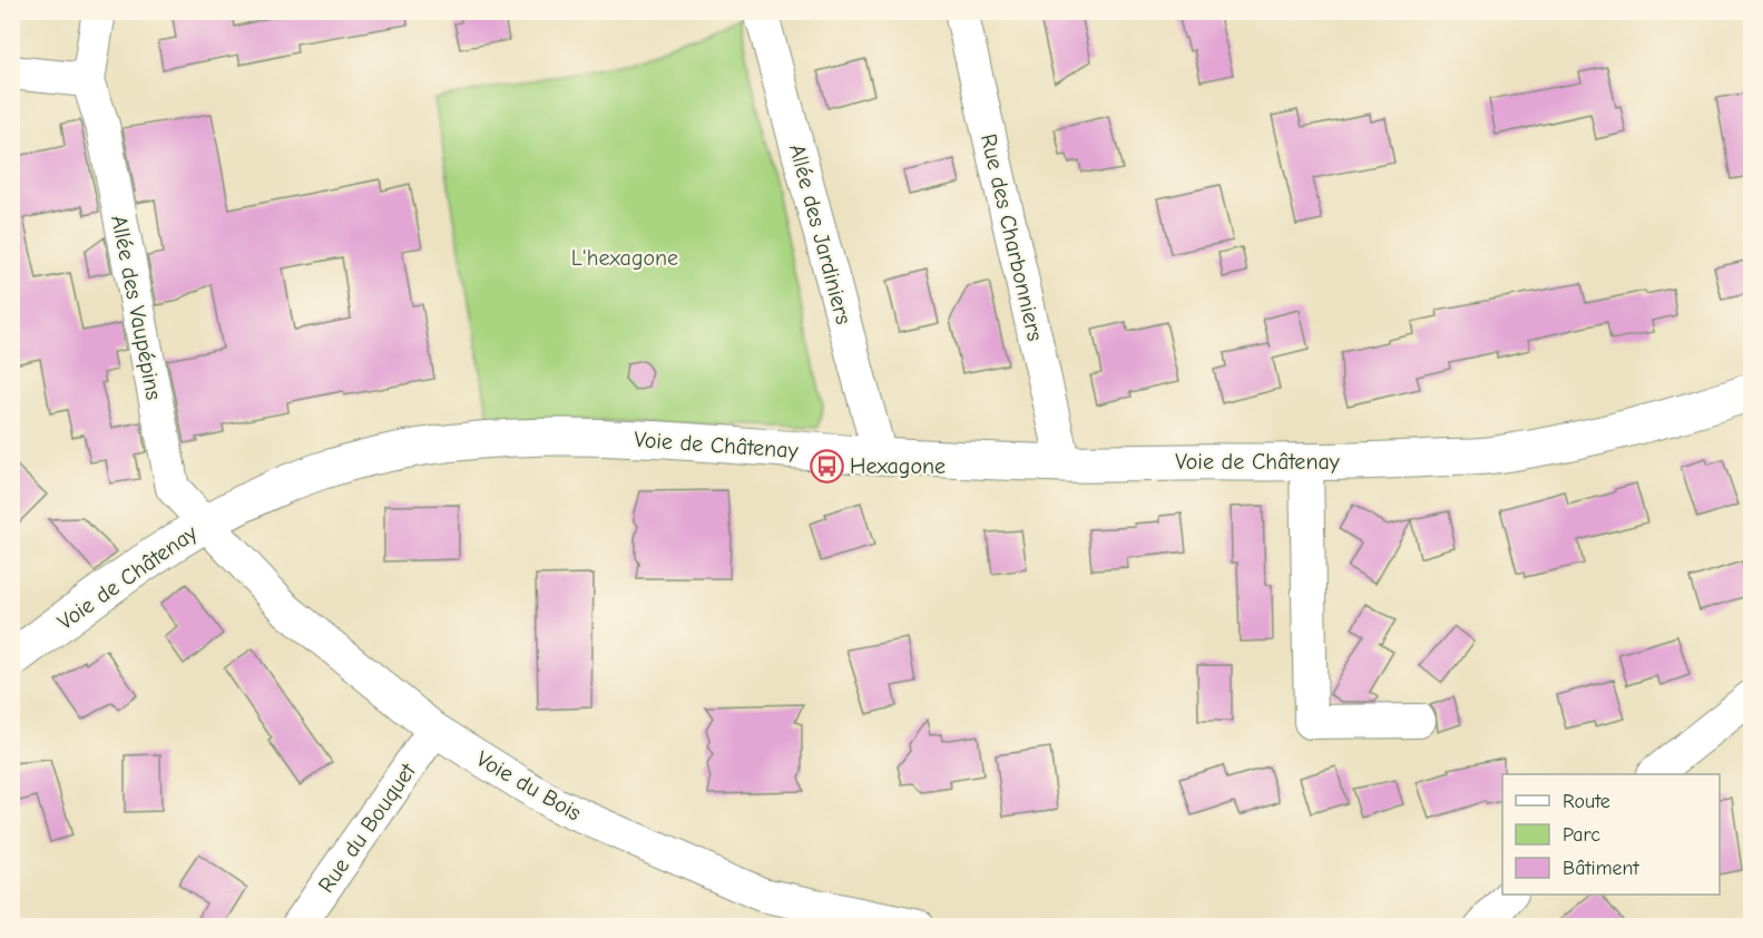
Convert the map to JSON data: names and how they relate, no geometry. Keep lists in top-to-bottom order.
{
  "streets": {
    "street": [
      "Allée des Jardiniers",
      "Rue des Charbonniers",
      "Allée des Vaupépins",
      "Voie de Châtenay",
      "Voie du Bois",
      "Rue du Bouquet"
    ]
  },
  "crossings": [
    ["Allée des Jardiniers", "Voie de Châtenay"],
    ["Rue des Charbonniers", "Voie de Châtenay"],
    ["Allée des Vaupépins", "Voie de Châtenay"],
    ["Allée des Vaupépins", "Voie du Bois"],
    ["Voie de Châtenay", "Voie du Bois"],
    ["Voie du Bois", "Rue du Bouquet"]
  ],
  "parks": ["L'hexagone"],
  "places": {
    "bus stop": ["Hexagone"]
  },
  "legend": ["Route", "Parc", "Bâtiment"]
}
